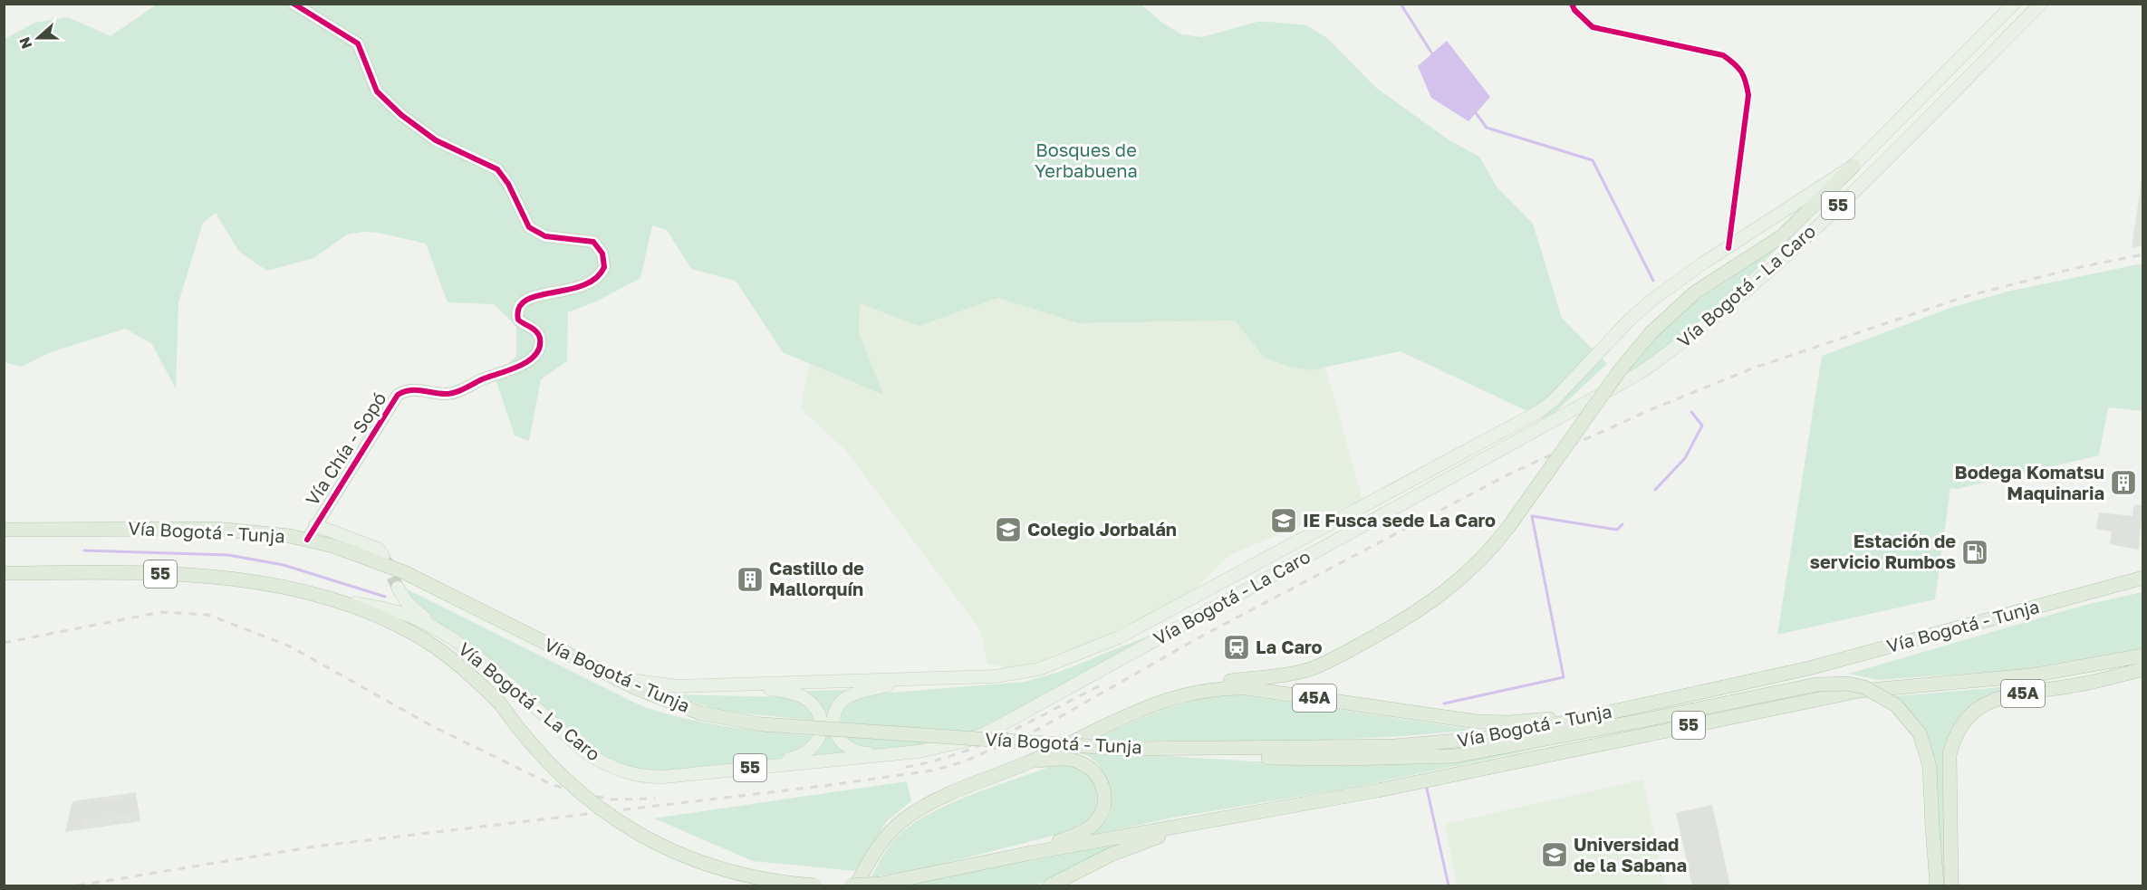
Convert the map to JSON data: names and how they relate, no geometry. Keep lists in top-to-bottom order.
{
  "streets": {
    "highway": ["55", "Vía Bogotá - Tunja", "45A"],
    "main road": ["Vía Bogotá - La Caro"],
    "street": ["Vía Chía - Sopó"]
  },
  "crossings": [
    ["55", "Vía Bogotá - La Caro"],
    ["55", "Vía Bogotá - Tunja"],
    ["Vía Bogotá - La Caro", "Vía Bogotá - Tunja"],
    ["Vía Chía - Sopó", "Vía Bogotá - Tunja"],
    ["Vía Bogotá - Tunja", "45A"]
  ],
  "parks": ["Bosques de Yerbabuena"],
  "places": {
    "building": ["Bodega Komatsu Maquinaria", "Castillo de Mallorquín"],
    "school or university": ["IE Fusca sede La Caro", "Colegio Jorbalán", "Universidad de la Sabana"],
    "fuel station": ["Estación de servicio Rumbos"],
    "station": ["La Caro"]
  },
  "north": "left"
}
